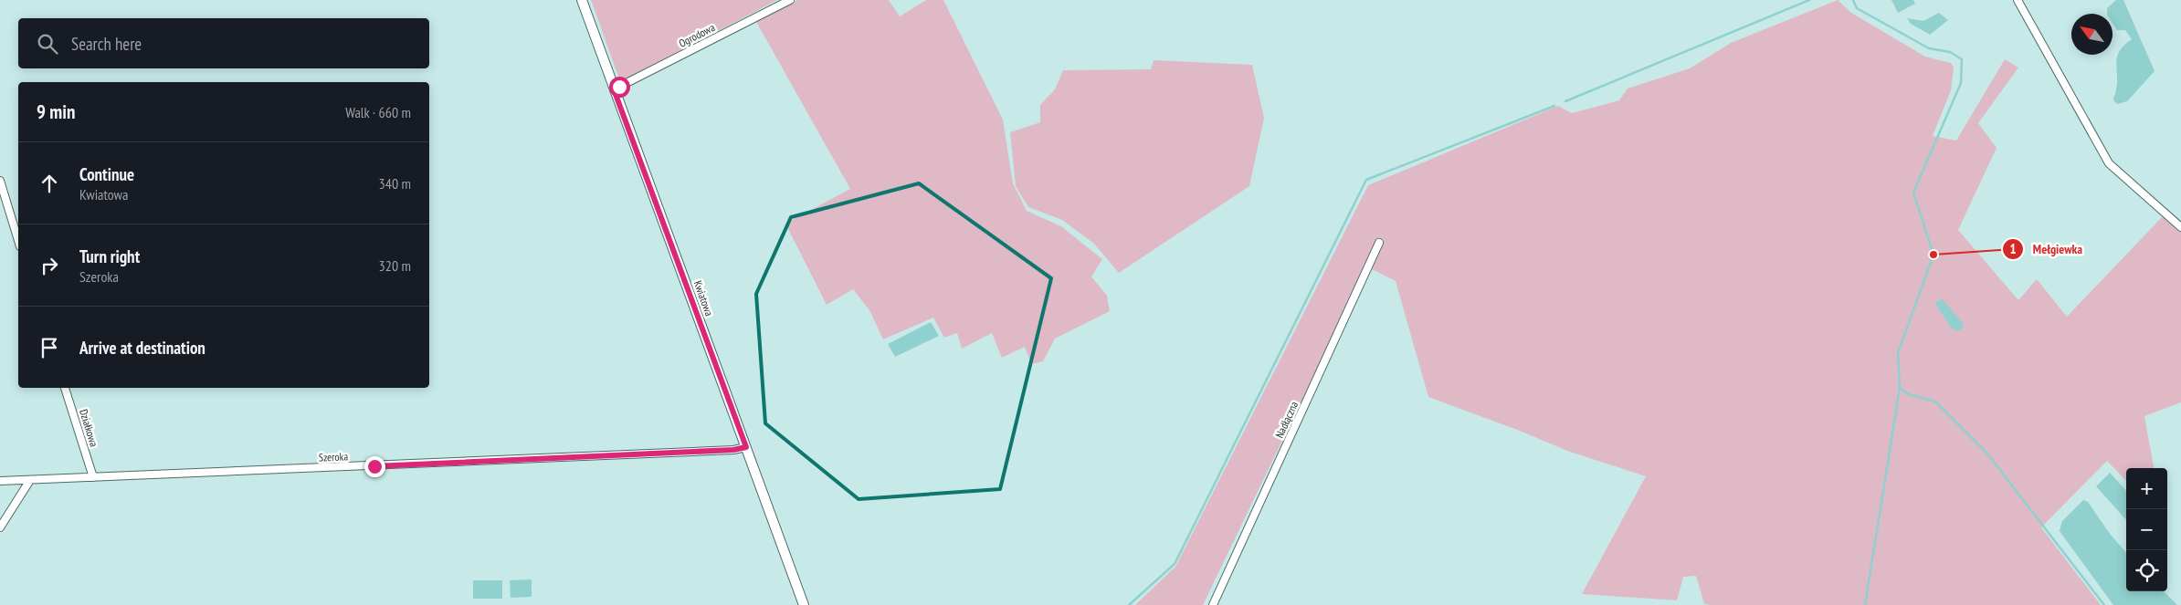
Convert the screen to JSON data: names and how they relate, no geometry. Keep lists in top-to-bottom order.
{
  "streets": {
    "street": [
      "Ogrodowa",
      "Kwiatowa",
      "Nadłączna",
      "Działkowa",
      "Szeroka"
    ]
  },
  "crossings": [
    ["Ogrodowa", "Kwiatowa"],
    ["Kwiatowa", "Szeroka"],
    ["Działkowa", "Szeroka"]
  ],
  "places": ["Mełgiewka"],
  "north": "top left",
  "page": {
    "search": "Search here",
    "heading": ["9 min", "Walk · 660 m"],
    "list": [
      ["Continue", "Kwiatowa", "340 m"],
      ["Turn right", "Szeroka", "320 m"],
      "Arrive at destination"
    ],
    "map_buttons": ["+", "−"]
  }
}
